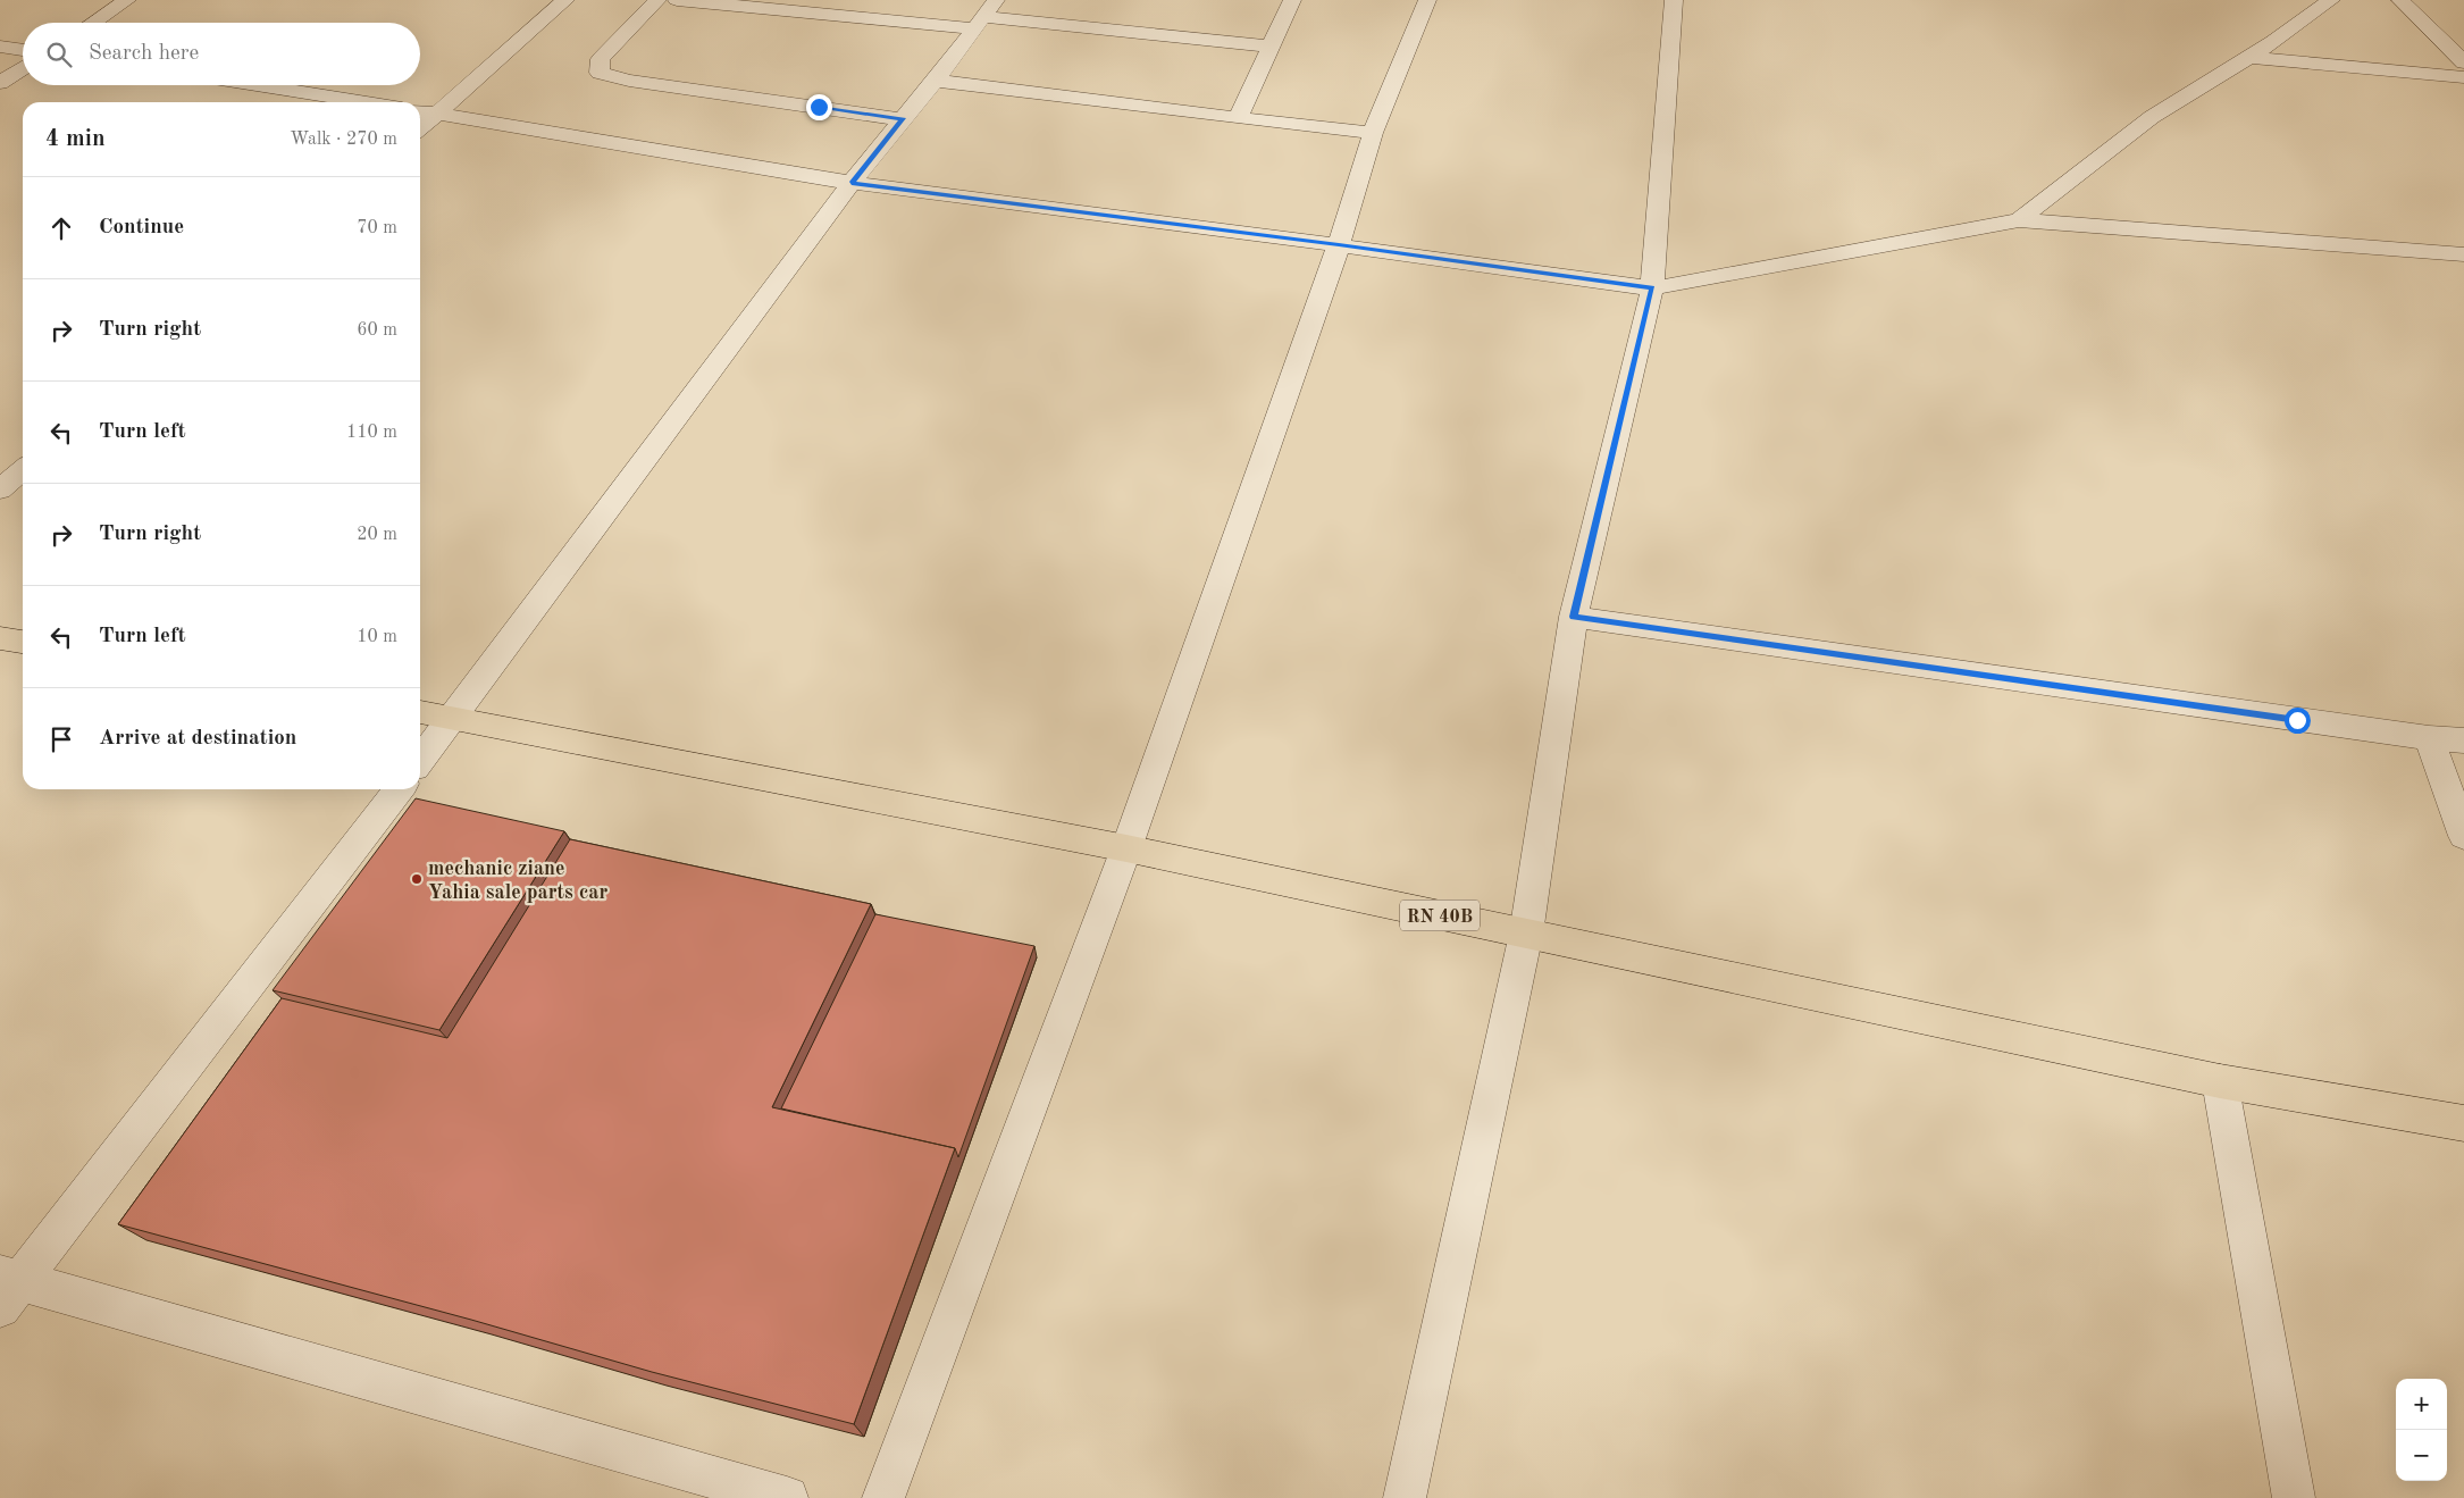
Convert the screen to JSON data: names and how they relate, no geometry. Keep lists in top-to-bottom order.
{
  "streets": {
    "main road": ["RN 40B"]
  },
  "places": ["mechanic ziane Yahia sale parts car"],
  "page": {
    "search": "Search here",
    "heading": ["4 min", "Walk · 270 m"],
    "list": [
      ["Continue", "70 m"],
      ["Turn right", "60 m"],
      ["Turn left", "110 m"],
      ["Turn right", "20 m"],
      ["Turn left", "10 m"],
      "Arrive at destination"
    ],
    "map_buttons": ["+", "−"]
  }
}
